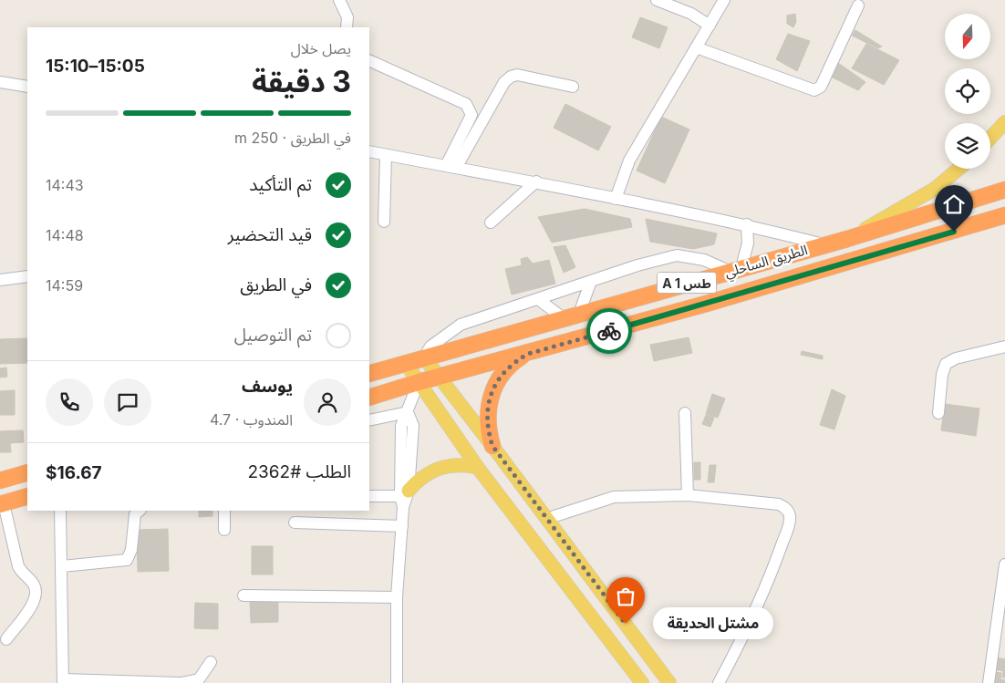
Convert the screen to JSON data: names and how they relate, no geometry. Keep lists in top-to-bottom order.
{
  "streets": {
    "highway": ["الطريق الساحلي", "A 1 طس"]
  },
  "places": ["مشتل الحديقة"],
  "north": "bottom",
  "page": {
    "heading": ["3 دقيقة", "يصل خلال", "15:05–15:10"],
    "panel": [
      "يوسف",
      "المندوب · 4.7",
      "الطلب #2362",
      "$16.67"
    ],
    "bar": "في الطريق · 250 m",
    "list": [
      ["تم التأكيد", "14:43"],
      ["قيد التحضير", "14:48"],
      ["في الطريق", "14:59"],
      "تم التوصيل"
    ],
    "bubble": "مشتل الحديقة"
  }
}
